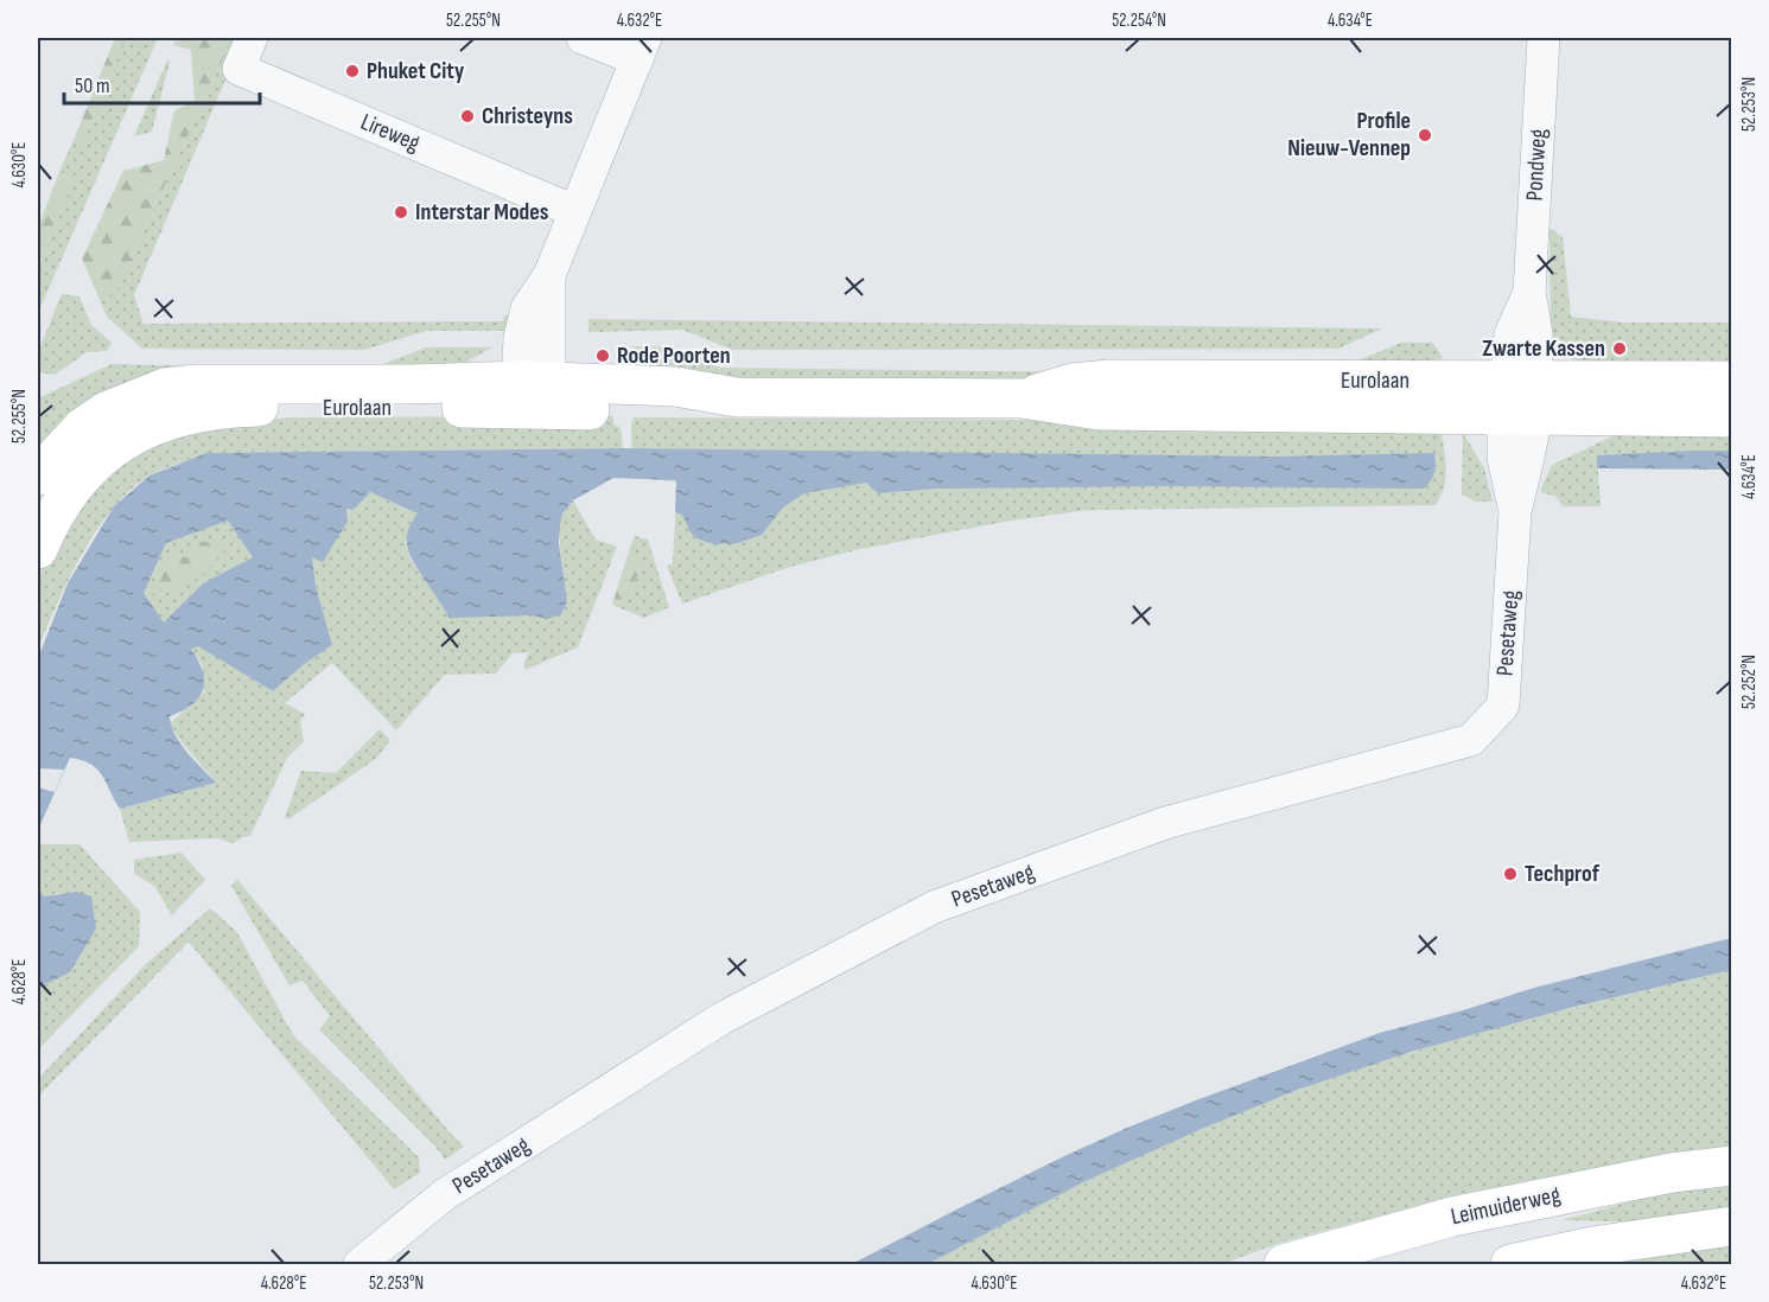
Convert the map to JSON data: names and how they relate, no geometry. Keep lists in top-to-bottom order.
{
  "streets": {
    "main road": ["Eurolaan", "Leimuiderweg"],
    "street": ["Lireweg", "Pondweg", "Pesetaweg"]
  },
  "crossings": [
    ["Pondweg", "Eurolaan"],
    ["Pondweg", "Pesetaweg"],
    ["Eurolaan", "Pesetaweg"]
  ],
  "places": [
    "Phuket City",
    "Christeyns",
    "Profile Nieuw-Vennep",
    "Interstar Modes",
    "Zwarte Kassen",
    "Rode Poorten",
    "Techprof"
  ],
  "scale_bar": "50 m",
  "coordinates": [
    "52.255°N",
    "4.632°E",
    "52.254°N",
    "4.634°E",
    "52.253°N",
    "4.630°E",
    "52.252°N",
    "4.628°E"
  ]
}
